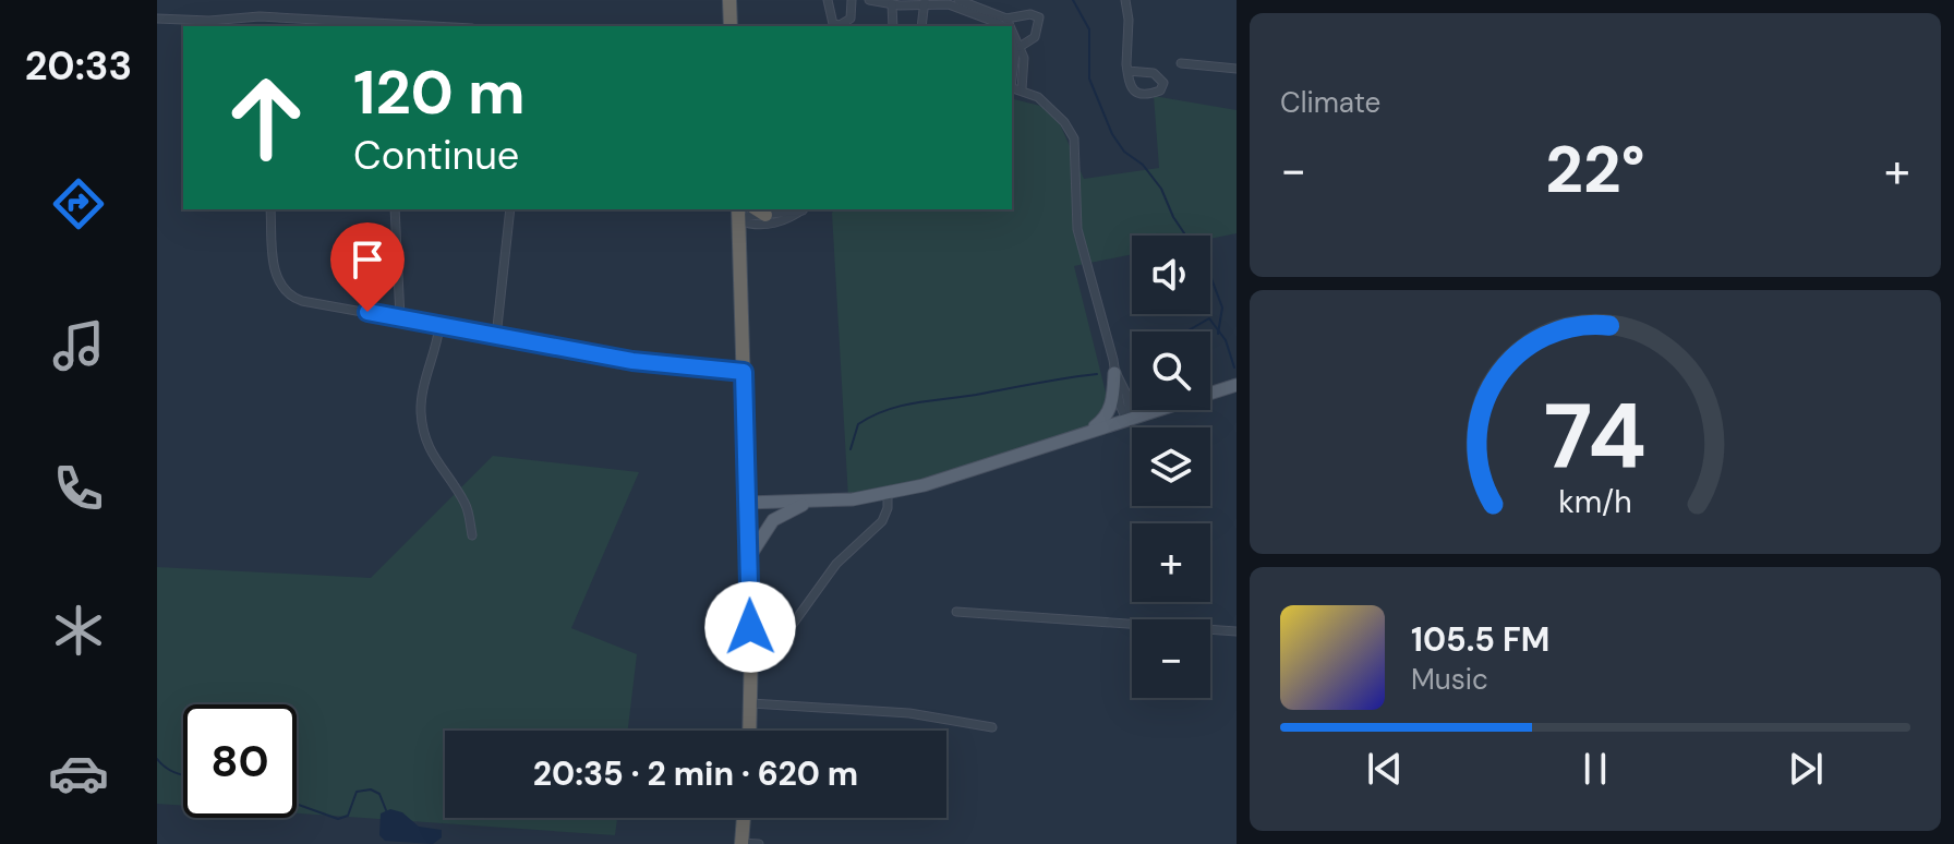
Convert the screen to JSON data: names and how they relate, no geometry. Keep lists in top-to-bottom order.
{
  "page": {
    "tabs": "20:33",
    "tile": "Climate",
    "turn": ["120 m", "Continue"],
    "heat": ["−", "22°", "+"],
    "map_buttons": ["+", "−"],
    "song": ["105.5 FM", "Music"],
    "limit": "80",
    "trip": "20:35 · 2 min · 620 m",
    "gauge": ["74", "km/h"]
  }
}
